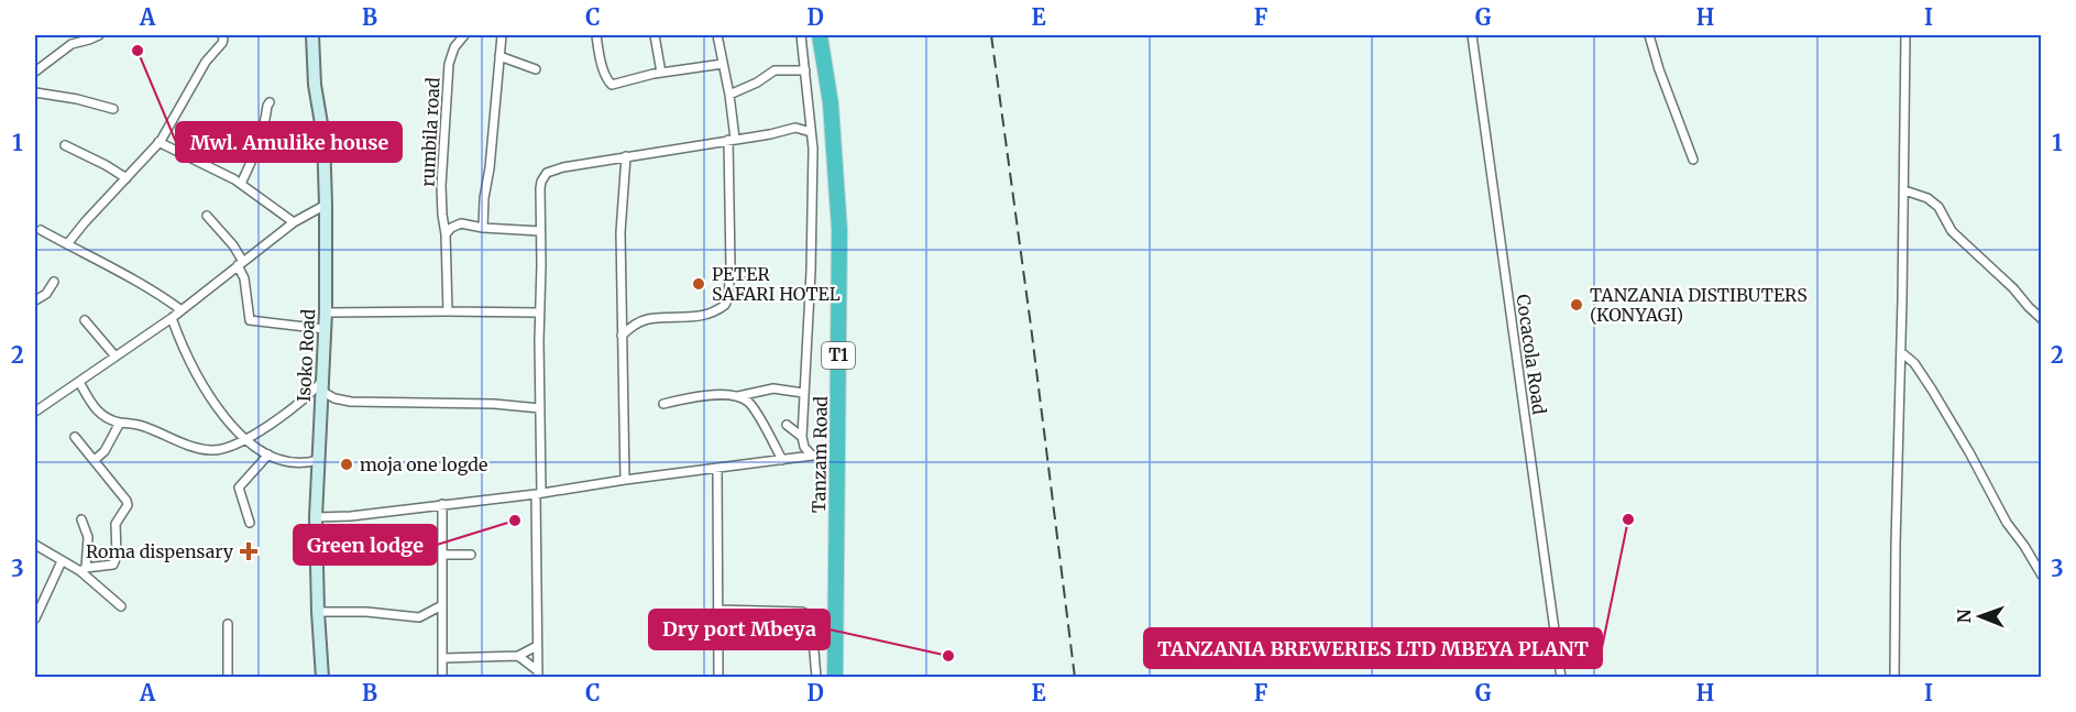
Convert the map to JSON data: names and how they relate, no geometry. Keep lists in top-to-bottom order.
{
  "streets": {
    "highway": ["T1", "Tanzam Road"],
    "street": ["rumbila road", "Cocacola Road", "Isoko Road"]
  },
  "places": {
    "other": [
      "Mwl. Amulike house",
      "PETER SAFARI HOTEL",
      "TANZANIA DISTIBUTERS (KONYAGI)",
      "moja one logde",
      "TANZANIA BREWERIES LTD MBEYA PLANT",
      "Green lodge",
      "Dry port Mbeya"
    ],
    "health": ["Roma dispensary"]
  },
  "north": "left",
  "grid": {
    "columns": [
      "A",
      "B",
      "C",
      "D",
      "E",
      "F",
      "G",
      "H",
      "I"
    ],
    "rows": ["1", "2", "3"]
  }
}
